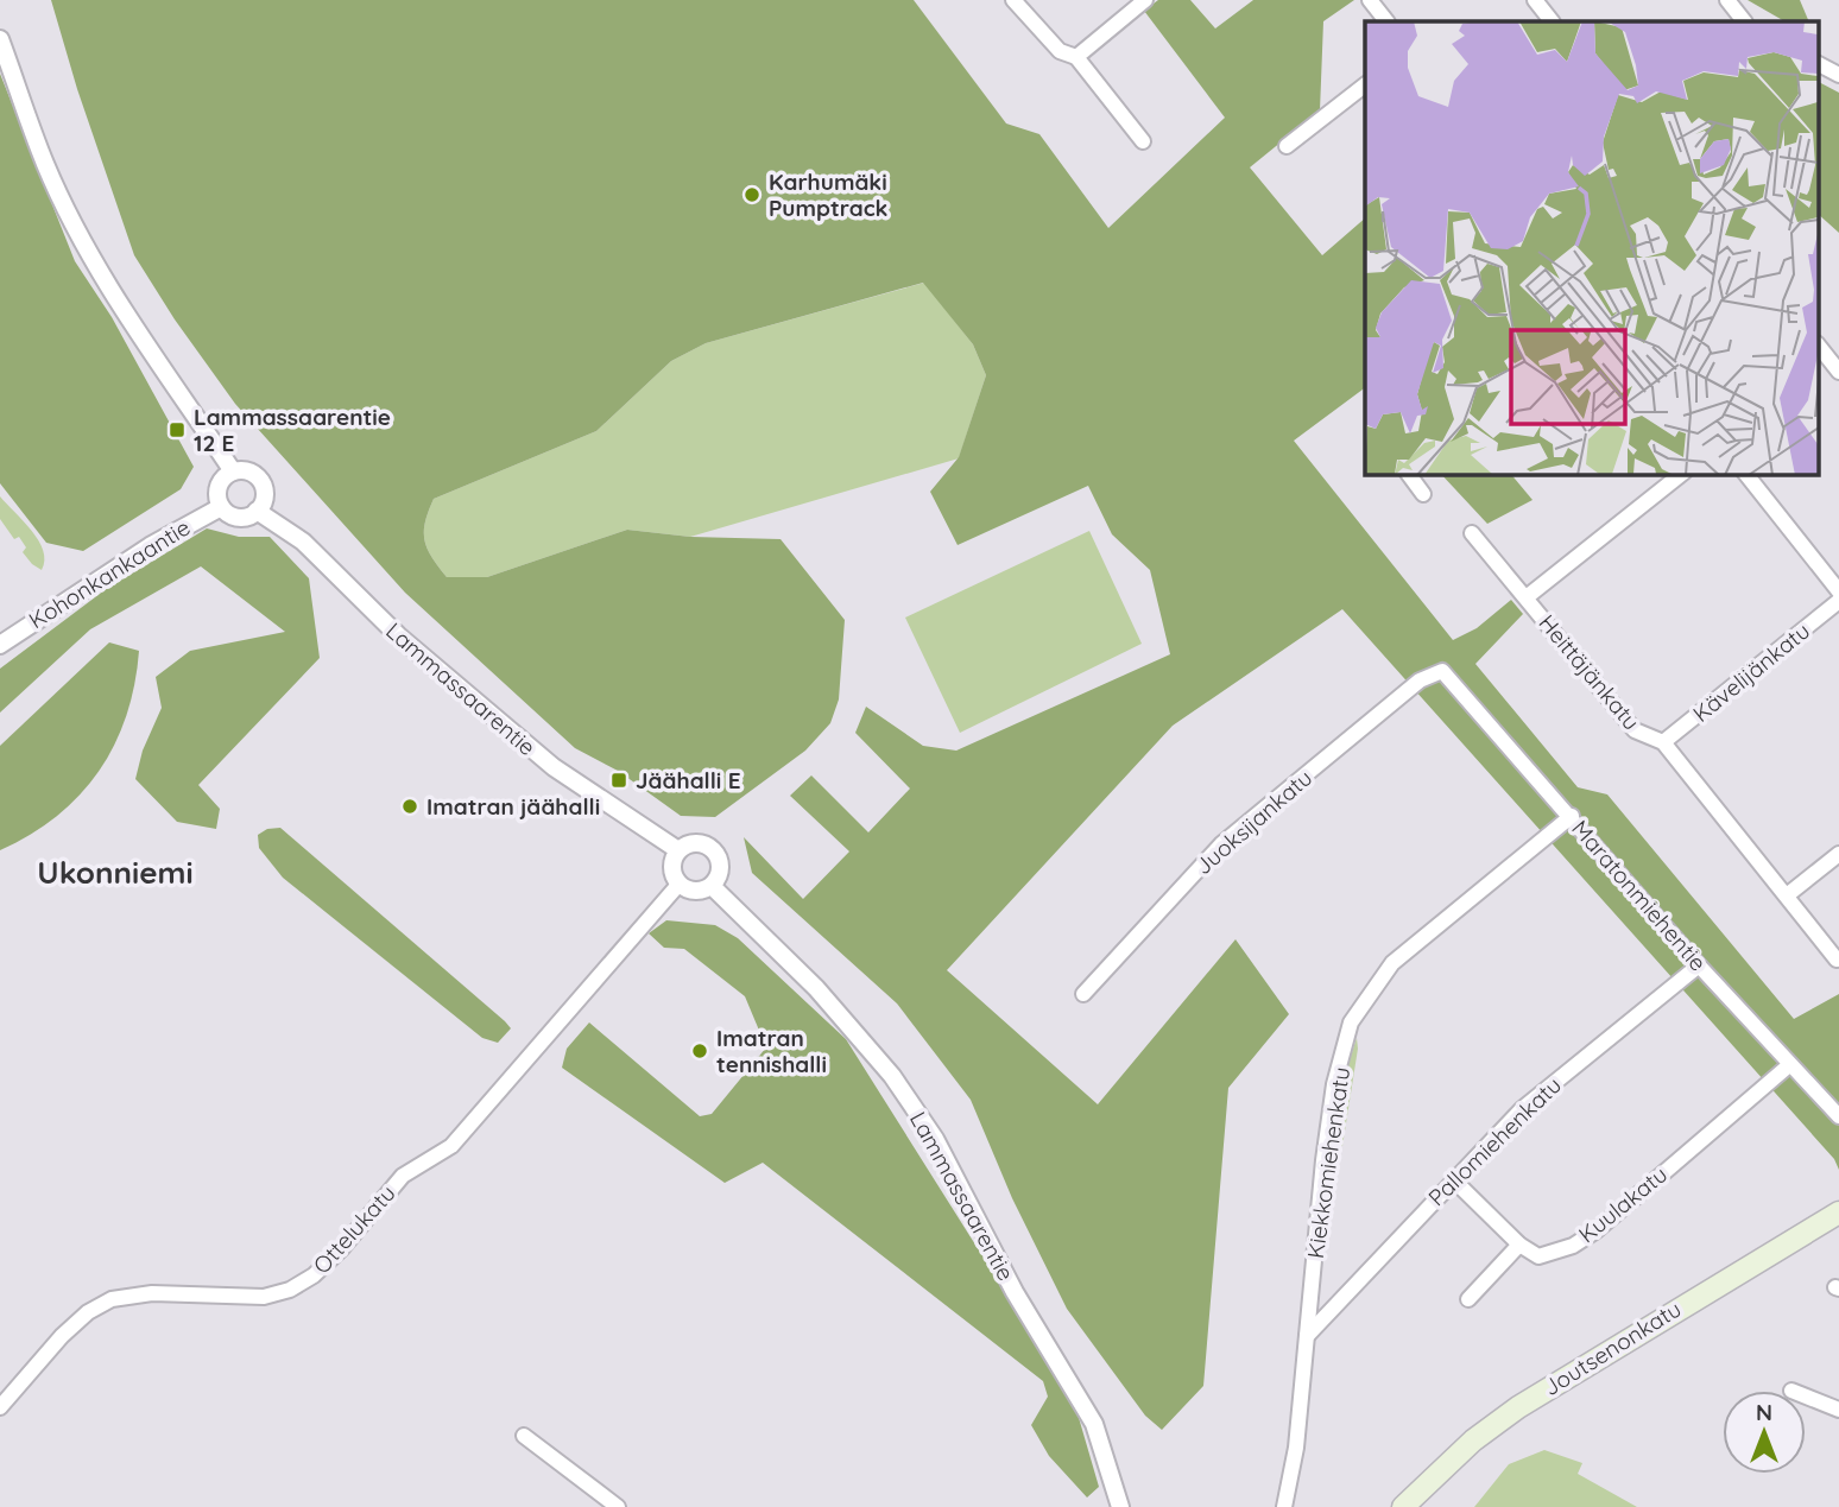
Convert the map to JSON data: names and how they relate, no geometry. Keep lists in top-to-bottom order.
{
  "streets": {
    "main road": ["Joutsenonkatu"],
    "street": [
      "Kohonkankaantie",
      "Heittäjänkatu",
      "Kävelijänkatu",
      "Lammassaarentie",
      "Juoksijankatu",
      "Maratonmiehentie",
      "Pallomiehenkatu",
      "Kiekkomiehenkatu",
      "Kuulakatu",
      "Ottelukatu"
    ]
  },
  "crossings": [
    ["Kohonkankaantie", "Lammassaarentie"],
    ["Heittäjänkatu", "Kävelijänkatu"],
    ["Lammassaarentie", "Ottelukatu"],
    ["Juoksijankatu", "Maratonmiehentie"],
    ["Maratonmiehentie", "Pallomiehenkatu"],
    ["Maratonmiehentie", "Kiekkomiehenkatu"],
    ["Maratonmiehentie", "Kuulakatu"],
    ["Pallomiehenkatu", "Kiekkomiehenkatu"]
  ],
  "districts": ["Ukonniemi"],
  "places": {
    "other": ["Karhumäki Pumptrack", "Imatran jäähalli", "Imatran tennishalli"],
    "transit": ["Lammassaarentie 12 E", "Jäähalli E"]
  },
  "north": "top"
}
